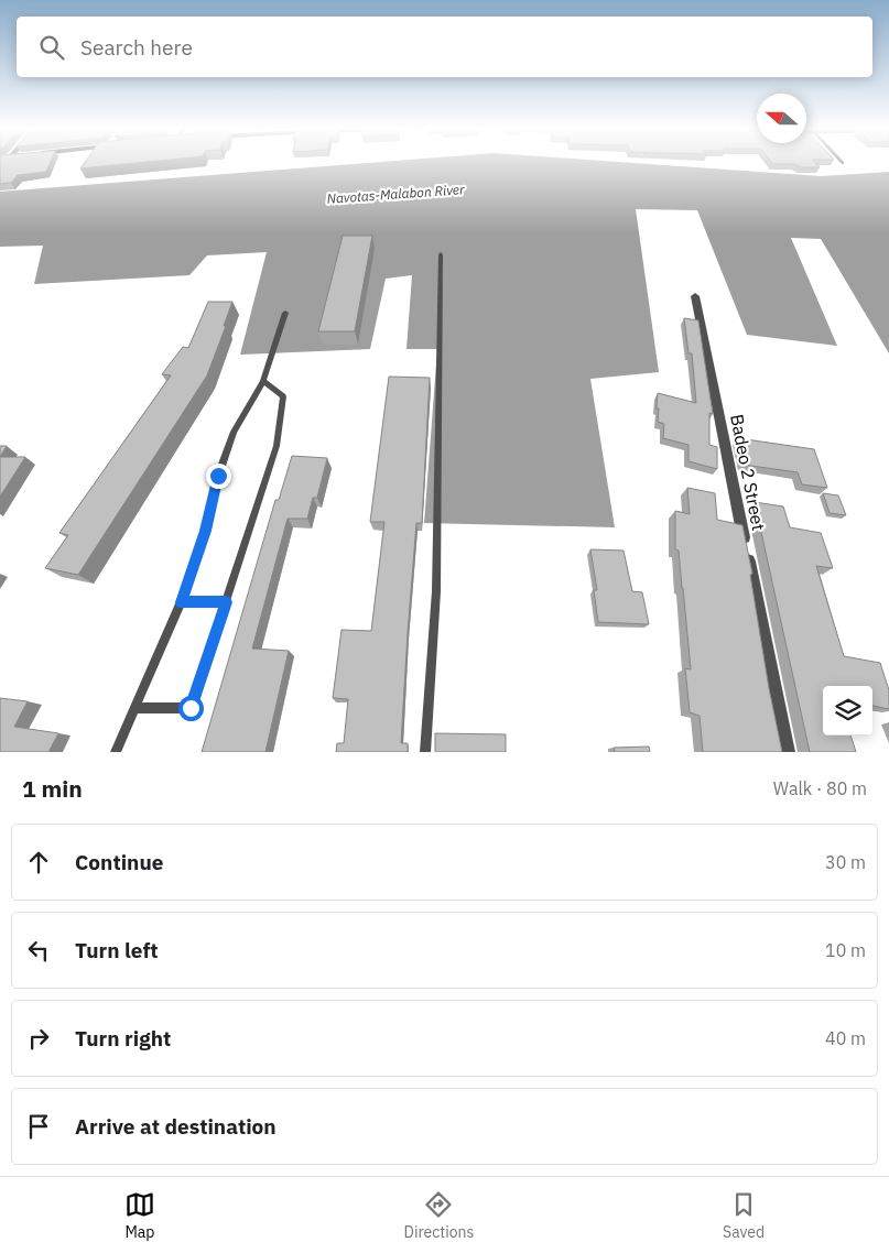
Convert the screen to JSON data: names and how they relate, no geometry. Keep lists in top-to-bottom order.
{
  "streets": {
    "street": ["Badeo 2 Street"]
  },
  "water": ["Navotas-Malabon River"],
  "north": "left",
  "page": {
    "search": "Search here",
    "heading": ["1 min", "Walk · 80 m"],
    "list": [
      ["Continue", "30 m"],
      ["Turn left", "10 m"],
      ["Turn right", "40 m"],
      "Arrive at destination"
    ],
    "nav": ["Map", "Directions", "Saved"]
  }
}
